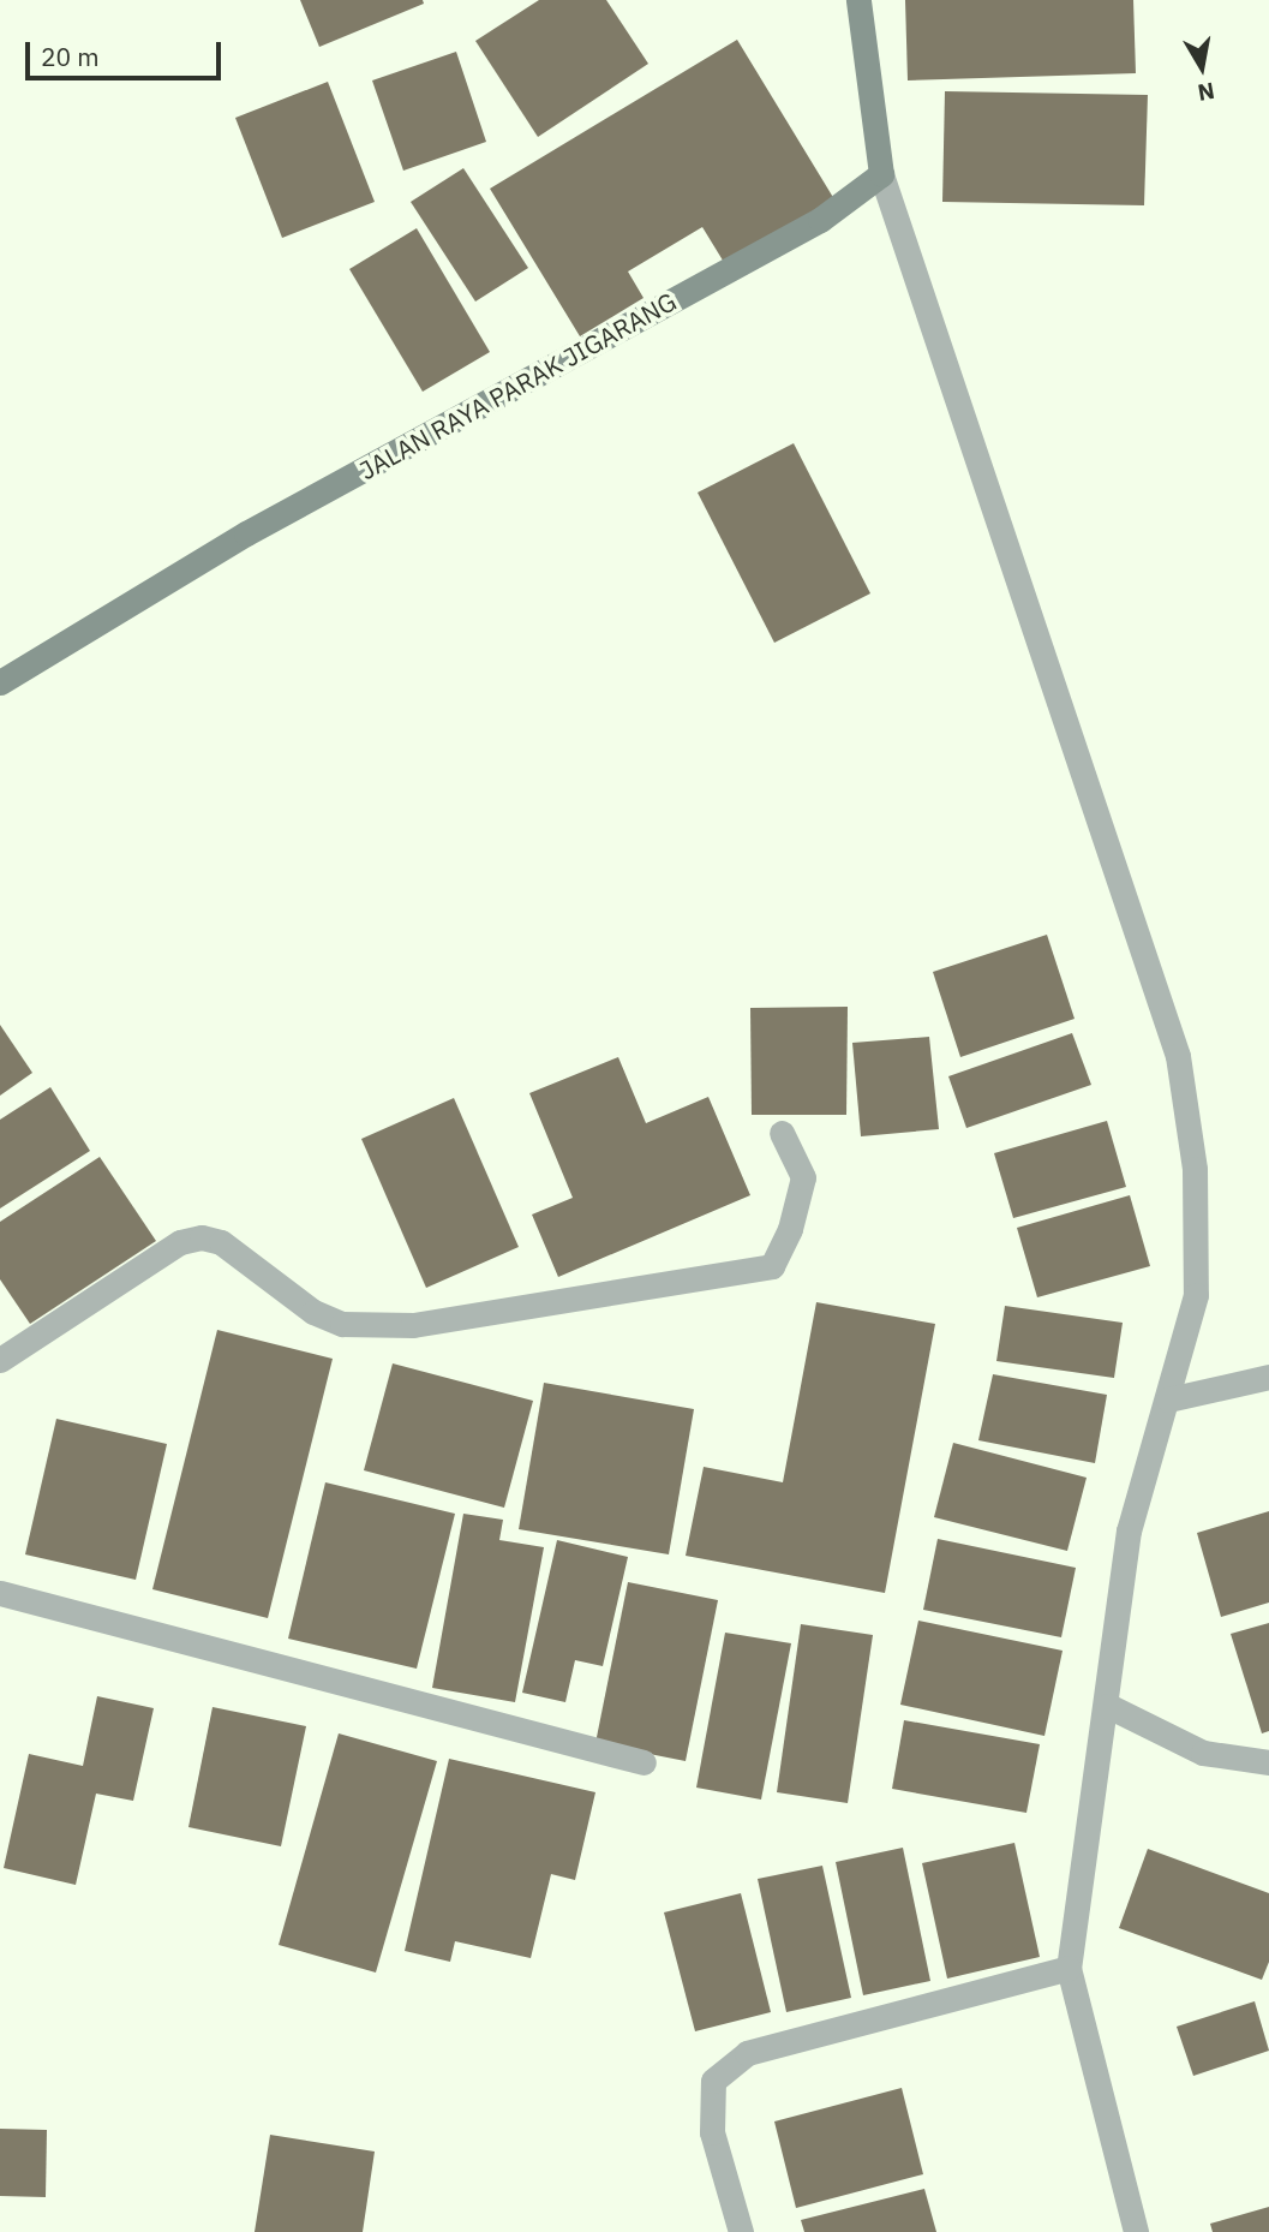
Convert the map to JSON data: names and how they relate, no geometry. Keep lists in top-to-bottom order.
{
  "streets": {
    "street": ["JALAN RAYA PARAK JIGARANG"]
  },
  "scale_bar": "20 m",
  "north": "bottom"
}
